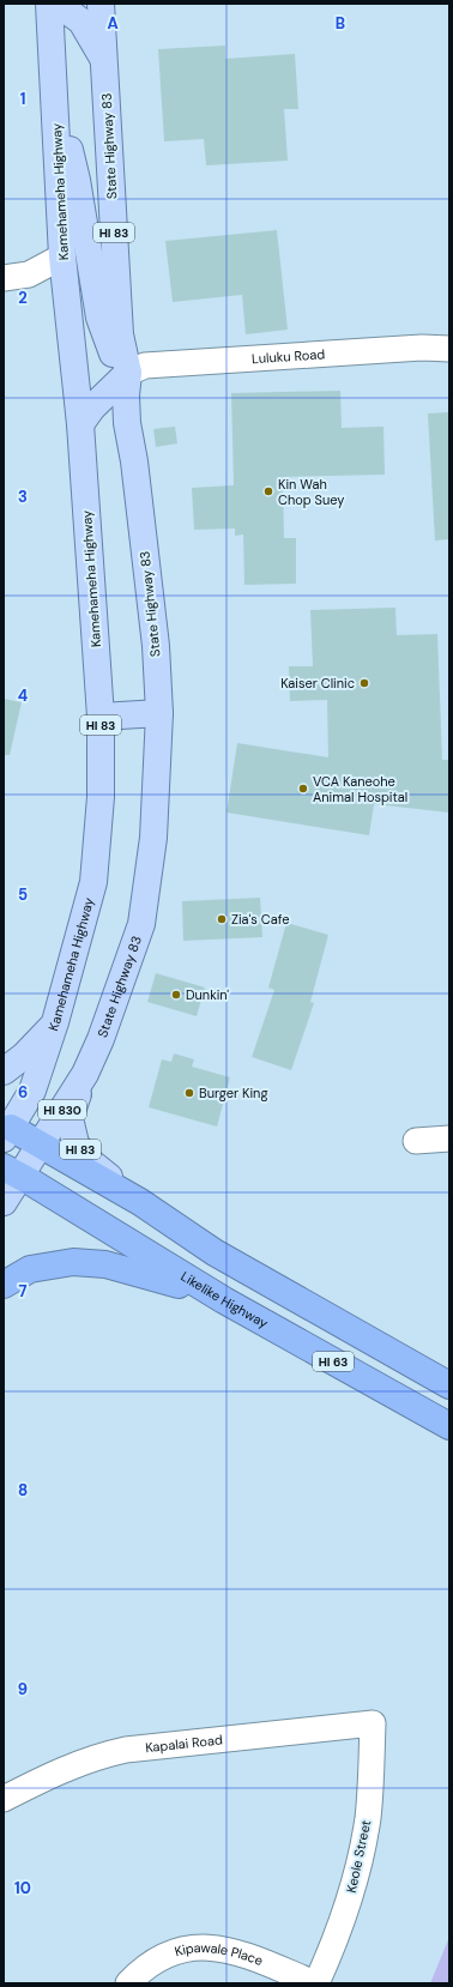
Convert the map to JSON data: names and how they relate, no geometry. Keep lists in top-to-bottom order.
{
  "streets": {
    "highway": ["Likelike Highway", "HI 63"],
    "main road": [
      "State Highway 83",
      "Kamehameha Highway",
      "HI 83",
      "HI 830"
    ],
    "street": [
      "Luluku Road",
      "Kapalai Road",
      "Keole Street",
      "Kipawale Place"
    ]
  },
  "crossings": [
    ["State Highway 83", "HI 83"],
    ["State Highway 83", "Luluku Road"],
    ["State Highway 83", "HI 830"],
    ["State Highway 83", "Likelike Highway"],
    ["State Highway 83", "HI 63"],
    ["Kamehameha Highway", "HI 63"],
    ["HI 83", "HI 63"],
    ["HI 830", "Likelike Highway"],
    ["Kapalai Road", "Keole Street"],
    ["Keole Street", "Kipawale Place"]
  ],
  "places": [
    "Kin Wah Chop Suey",
    "Kaiser Clinic",
    "VCA Kaneohe Animal Hospital",
    "Zia's Cafe",
    "Dunkin'",
    "Burger King"
  ],
  "grid": {
    "columns": ["A", "B"],
    "rows": [
      "1",
      "2",
      "3",
      "4",
      "5",
      "6",
      "7",
      "8",
      "9",
      "10"
    ]
  }
}
